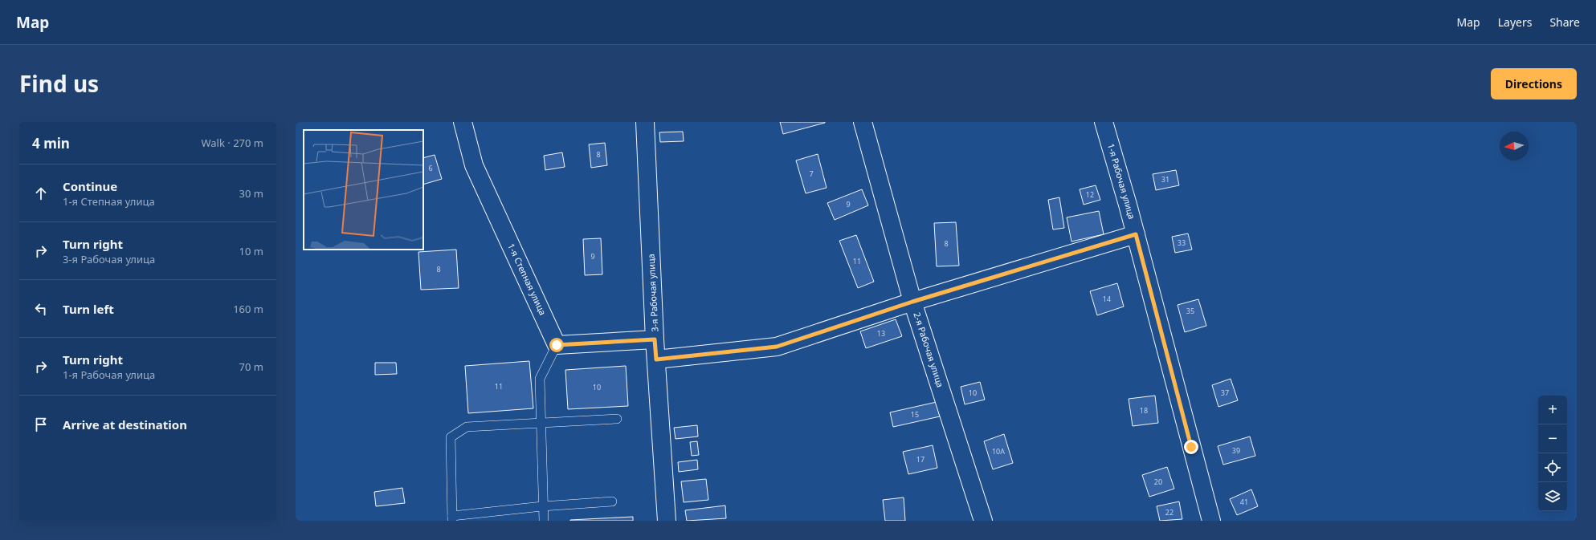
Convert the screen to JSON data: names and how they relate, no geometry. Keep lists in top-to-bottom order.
{
  "streets": {
    "street": [
      "1-я Рабочая улица",
      "1-я Степная улица",
      "3-я Рабочая улица",
      "2-я Рабочая улица"
    ]
  },
  "house_numbers": [
    "8",
    "6",
    "7",
    "31",
    "12",
    "9",
    "33",
    "8",
    "9",
    "11",
    "8",
    "14",
    "35",
    "13",
    "11",
    "10",
    "10",
    "37",
    "18",
    "15",
    "39",
    "10А",
    "17",
    "20",
    "41",
    "22"
  ],
  "north": "left",
  "page": {
    "header": "Map",
    "nav": ["Map", "Layers", "Share"],
    "title": "Find us",
    "buttons": "Directions",
    "heading": ["4 min", "Walk · 270 m"],
    "list": [
      ["Continue", "1-я Степная улица", "30 m"],
      ["Turn right", "3-я Рабочая улица", "10 m"],
      ["Turn left", "160 m"],
      ["Turn right", "1-я Рабочая улица", "70 m"],
      "Arrive at destination"
    ],
    "map_buttons": ["+", "−"]
  }
}
